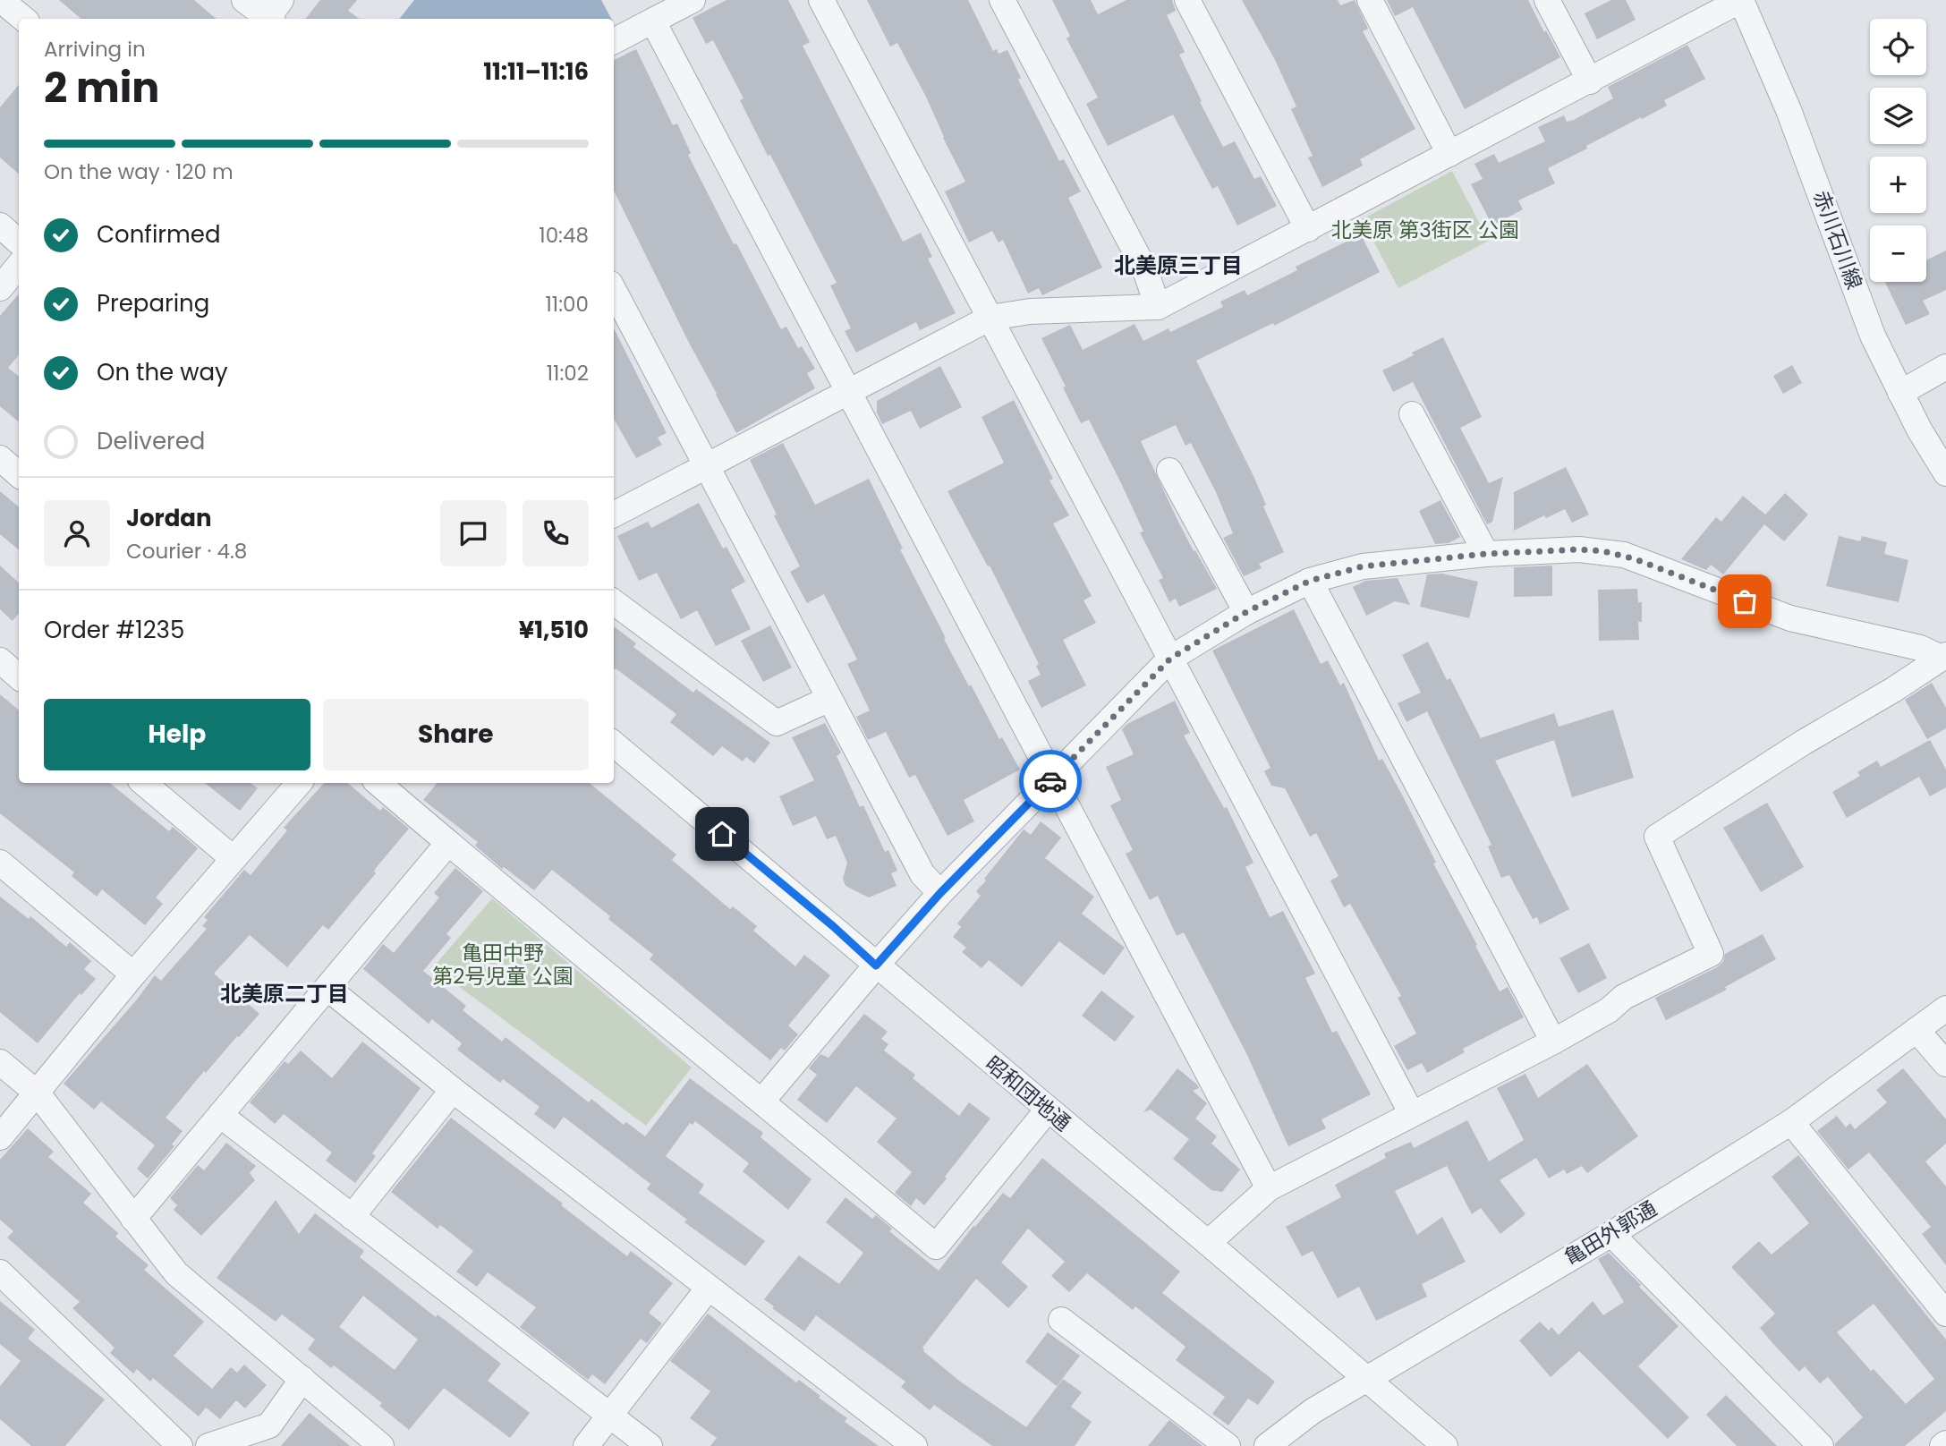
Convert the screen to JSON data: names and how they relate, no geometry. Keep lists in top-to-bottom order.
{
  "streets": {
    "street": ["赤川石川線", "昭和団地通", "亀田外郭通"]
  },
  "crossings": [
    ["昭和団地通", "亀田外郭通"]
  ],
  "districts": ["北美原三丁目", "北美原二丁目"],
  "parks": ["北美原 第3街区 公園", "亀田中野 第2号児童 公園"],
  "page": {
    "map_buttons": ["+", "−"],
    "heading": ["2 min", "Arriving in", "11:11–11:16"],
    "panel": [
      "Jordan",
      "Courier · 4.8",
      "Order #1235",
      "¥1,510"
    ],
    "bar": "On the way · 120 m",
    "list": [
      ["Confirmed", "10:48"],
      ["Preparing", "11:00"],
      ["On the way", "11:02"],
      "Delivered"
    ],
    "buttons": ["Help", "Share"]
  }
}
